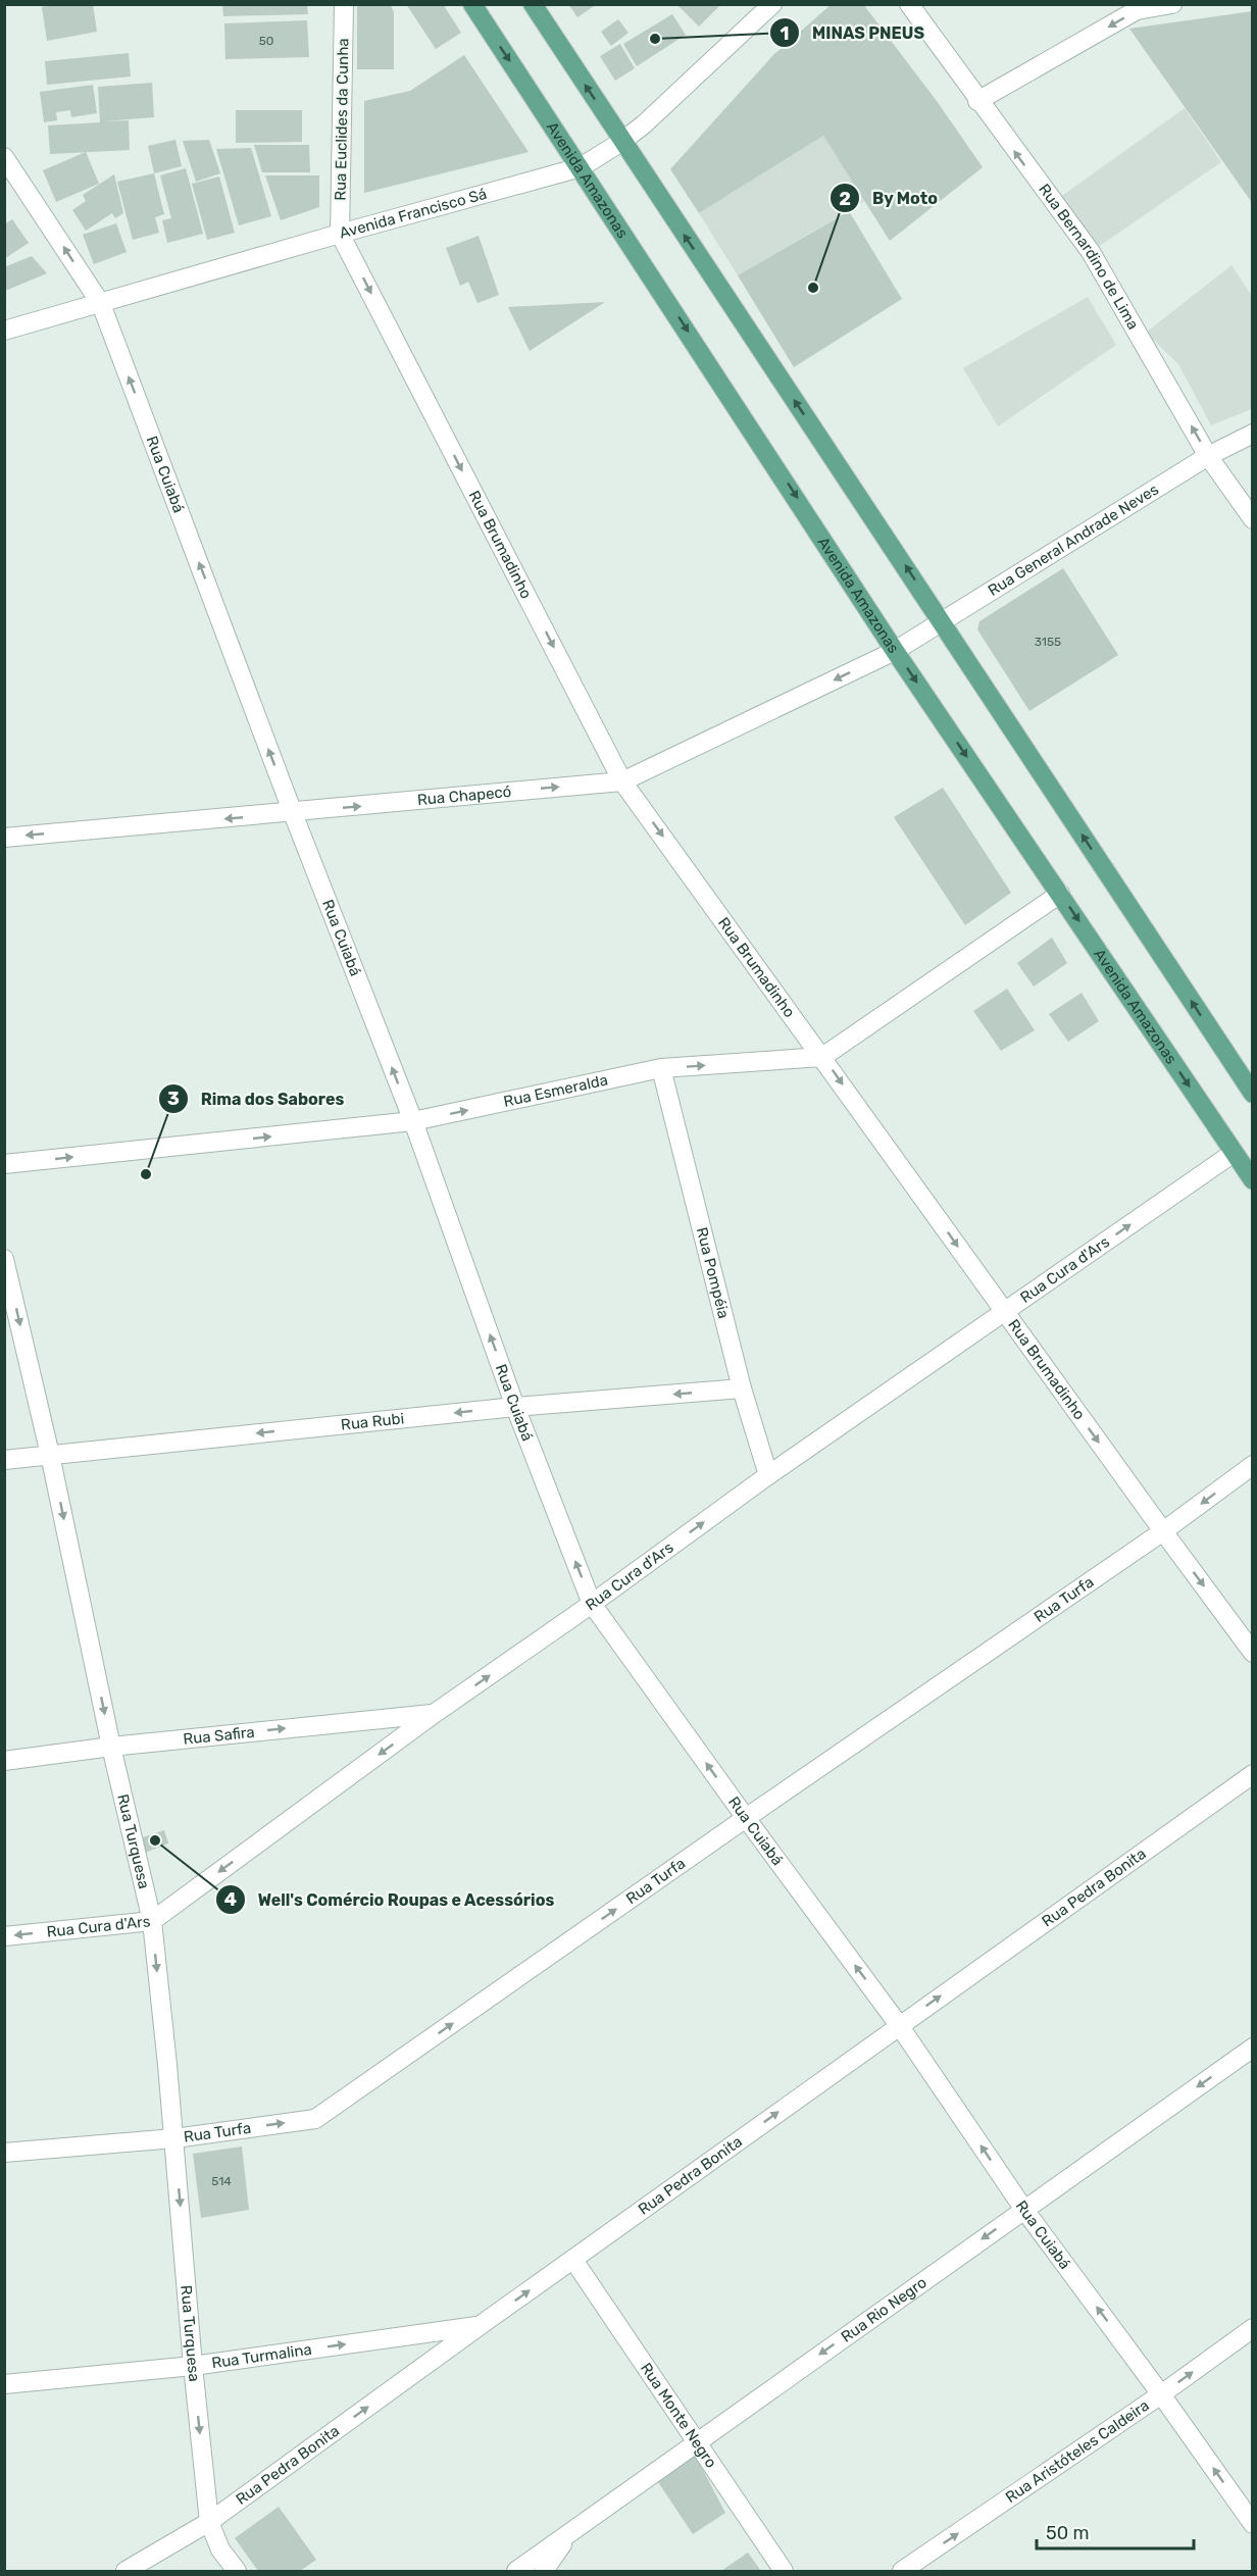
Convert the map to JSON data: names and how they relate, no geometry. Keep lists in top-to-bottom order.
{
  "streets": {
    "main road": ["Avenida Amazonas"],
    "street": [
      "Rua Euclides da Cunha",
      "Avenida Francisco Sá",
      "Rua Bernardino de Lima",
      "Rua Cuiabá",
      "Rua General Andrade Neves",
      "Rua Brumadinho",
      "Rua Chapecó",
      "Rua Esmeralda",
      "Rua Cura d'Ars",
      "Rua Pompéia",
      "Rua Rubi",
      "Rua Turfa",
      "Rua Safira",
      "Rua Turquesa",
      "Rua Pedra Bonita",
      "Rua Rio Negro",
      "Rua Turmalina",
      "Rua Monte Negro",
      "Rua Aristóteles Caldeira"
    ]
  },
  "crossings": [
    ["Rua Euclides da Cunha", "Avenida Francisco Sá"],
    ["Rua Euclides da Cunha", "Rua Brumadinho"],
    ["Avenida Amazonas", "Avenida Francisco Sá"],
    ["Avenida Amazonas", "Rua General Andrade Neves"],
    ["Avenida Amazonas", "Rua Chapecó"],
    ["Avenida Amazonas", "Rua Cura d'Ars"],
    ["Avenida Francisco Sá", "Rua Cuiabá"],
    ["Avenida Francisco Sá", "Rua Brumadinho"],
    ["Rua Bernardino de Lima", "Rua General Andrade Neves"],
    ["Rua Cuiabá", "Rua Chapecó"],
    ["Rua Cuiabá", "Rua Esmeralda"],
    ["Rua Cuiabá", "Rua Cura d'Ars"],
    ["Rua Cuiabá", "Rua Rubi"],
    ["Rua Cuiabá", "Rua Turfa"],
    ["Rua Cuiabá", "Rua Pedra Bonita"],
    ["Rua Cuiabá", "Rua Rio Negro"],
    ["Rua Cuiabá", "Rua Aristóteles Caldeira"],
    ["Rua General Andrade Neves", "Rua Chapecó"],
    ["Rua Brumadinho", "Rua Chapecó"],
    ["Rua Brumadinho", "Rua Esmeralda"],
    ["Rua Brumadinho", "Rua Cura d'Ars"],
    ["Rua Brumadinho", "Rua Turfa"],
    ["Rua Esmeralda", "Rua Pompéia"],
    ["Rua Cura d'Ars", "Rua Pompéia"],
    ["Rua Cura d'Ars", "Rua Safira"],
    ["Rua Cura d'Ars", "Rua Turquesa"],
    ["Rua Pompéia", "Rua Rubi"],
    ["Rua Rubi", "Rua Turquesa"],
    ["Rua Turfa", "Rua Turquesa"],
    ["Rua Safira", "Rua Turquesa"],
    ["Rua Turquesa", "Rua Pedra Bonita"],
    ["Rua Turquesa", "Rua Turmalina"],
    ["Rua Pedra Bonita", "Rua Turmalina"],
    ["Rua Pedra Bonita", "Rua Monte Negro"],
    ["Rua Rio Negro", "Rua Monte Negro"]
  ],
  "one_way": [
    "Rua Bernardino de Lima",
    "Rua Cuiabá",
    "Rua Brumadinho",
    "Rua Esmeralda",
    "Rua Rubi",
    "Rua Safira",
    "Rua Turquesa",
    "Rua Pedra Bonita",
    "Rua Rio Negro",
    "Rua Turmalina",
    "Rua Aristóteles Caldeira"
  ],
  "places": [
    "MINAS PNEUS",
    "By Moto",
    "Rima dos Sabores",
    "Well's Comércio Roupas e Acessórios"
  ],
  "house_numbers": ["50", "3155", "514"],
  "scale_bar": "50 m"
}
